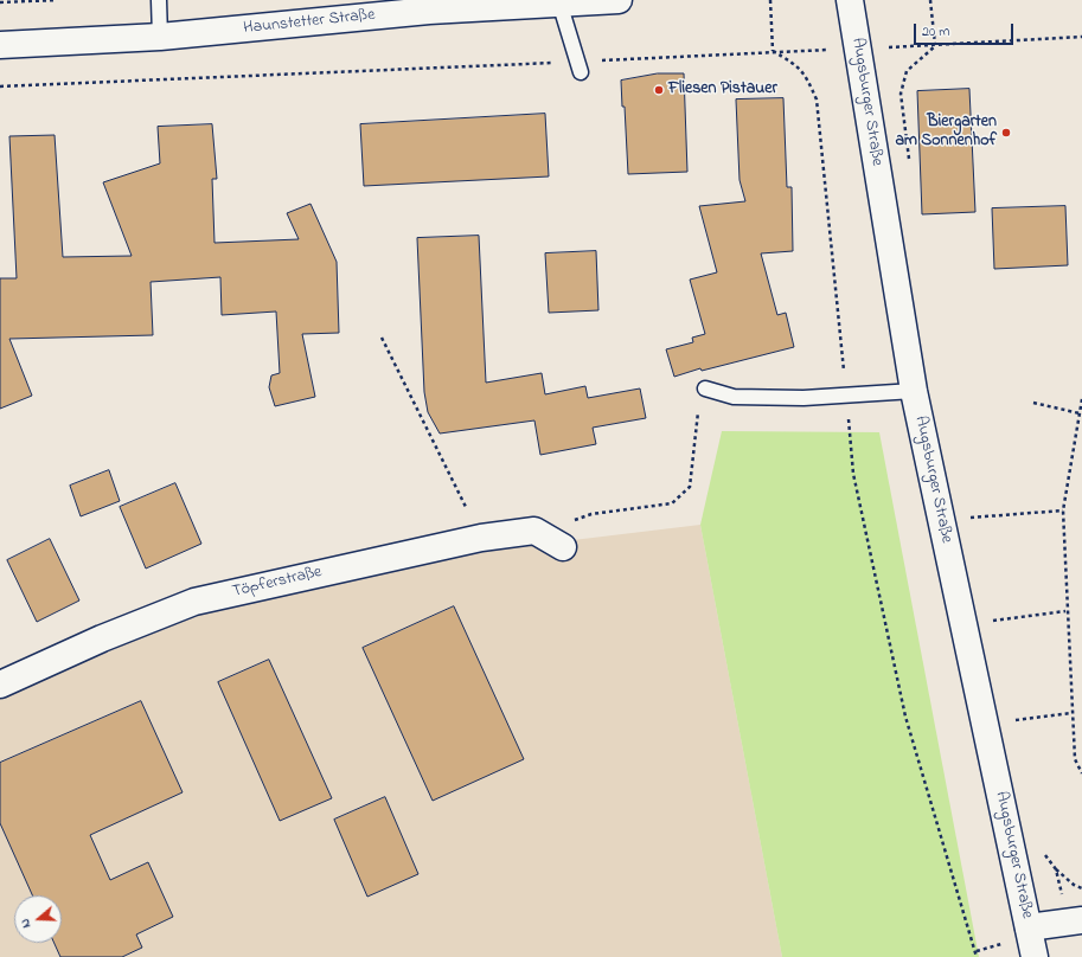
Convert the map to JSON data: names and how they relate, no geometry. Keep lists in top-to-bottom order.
{
  "streets": {
    "street": ["Haunstetter Straße", "Augsburger Straße", "Töpferstraße"]
  },
  "places": ["Fliesen Pistauer", "Biergarten am Sonnenhof"],
  "scale_bar": "20 m",
  "north": "left"
}
